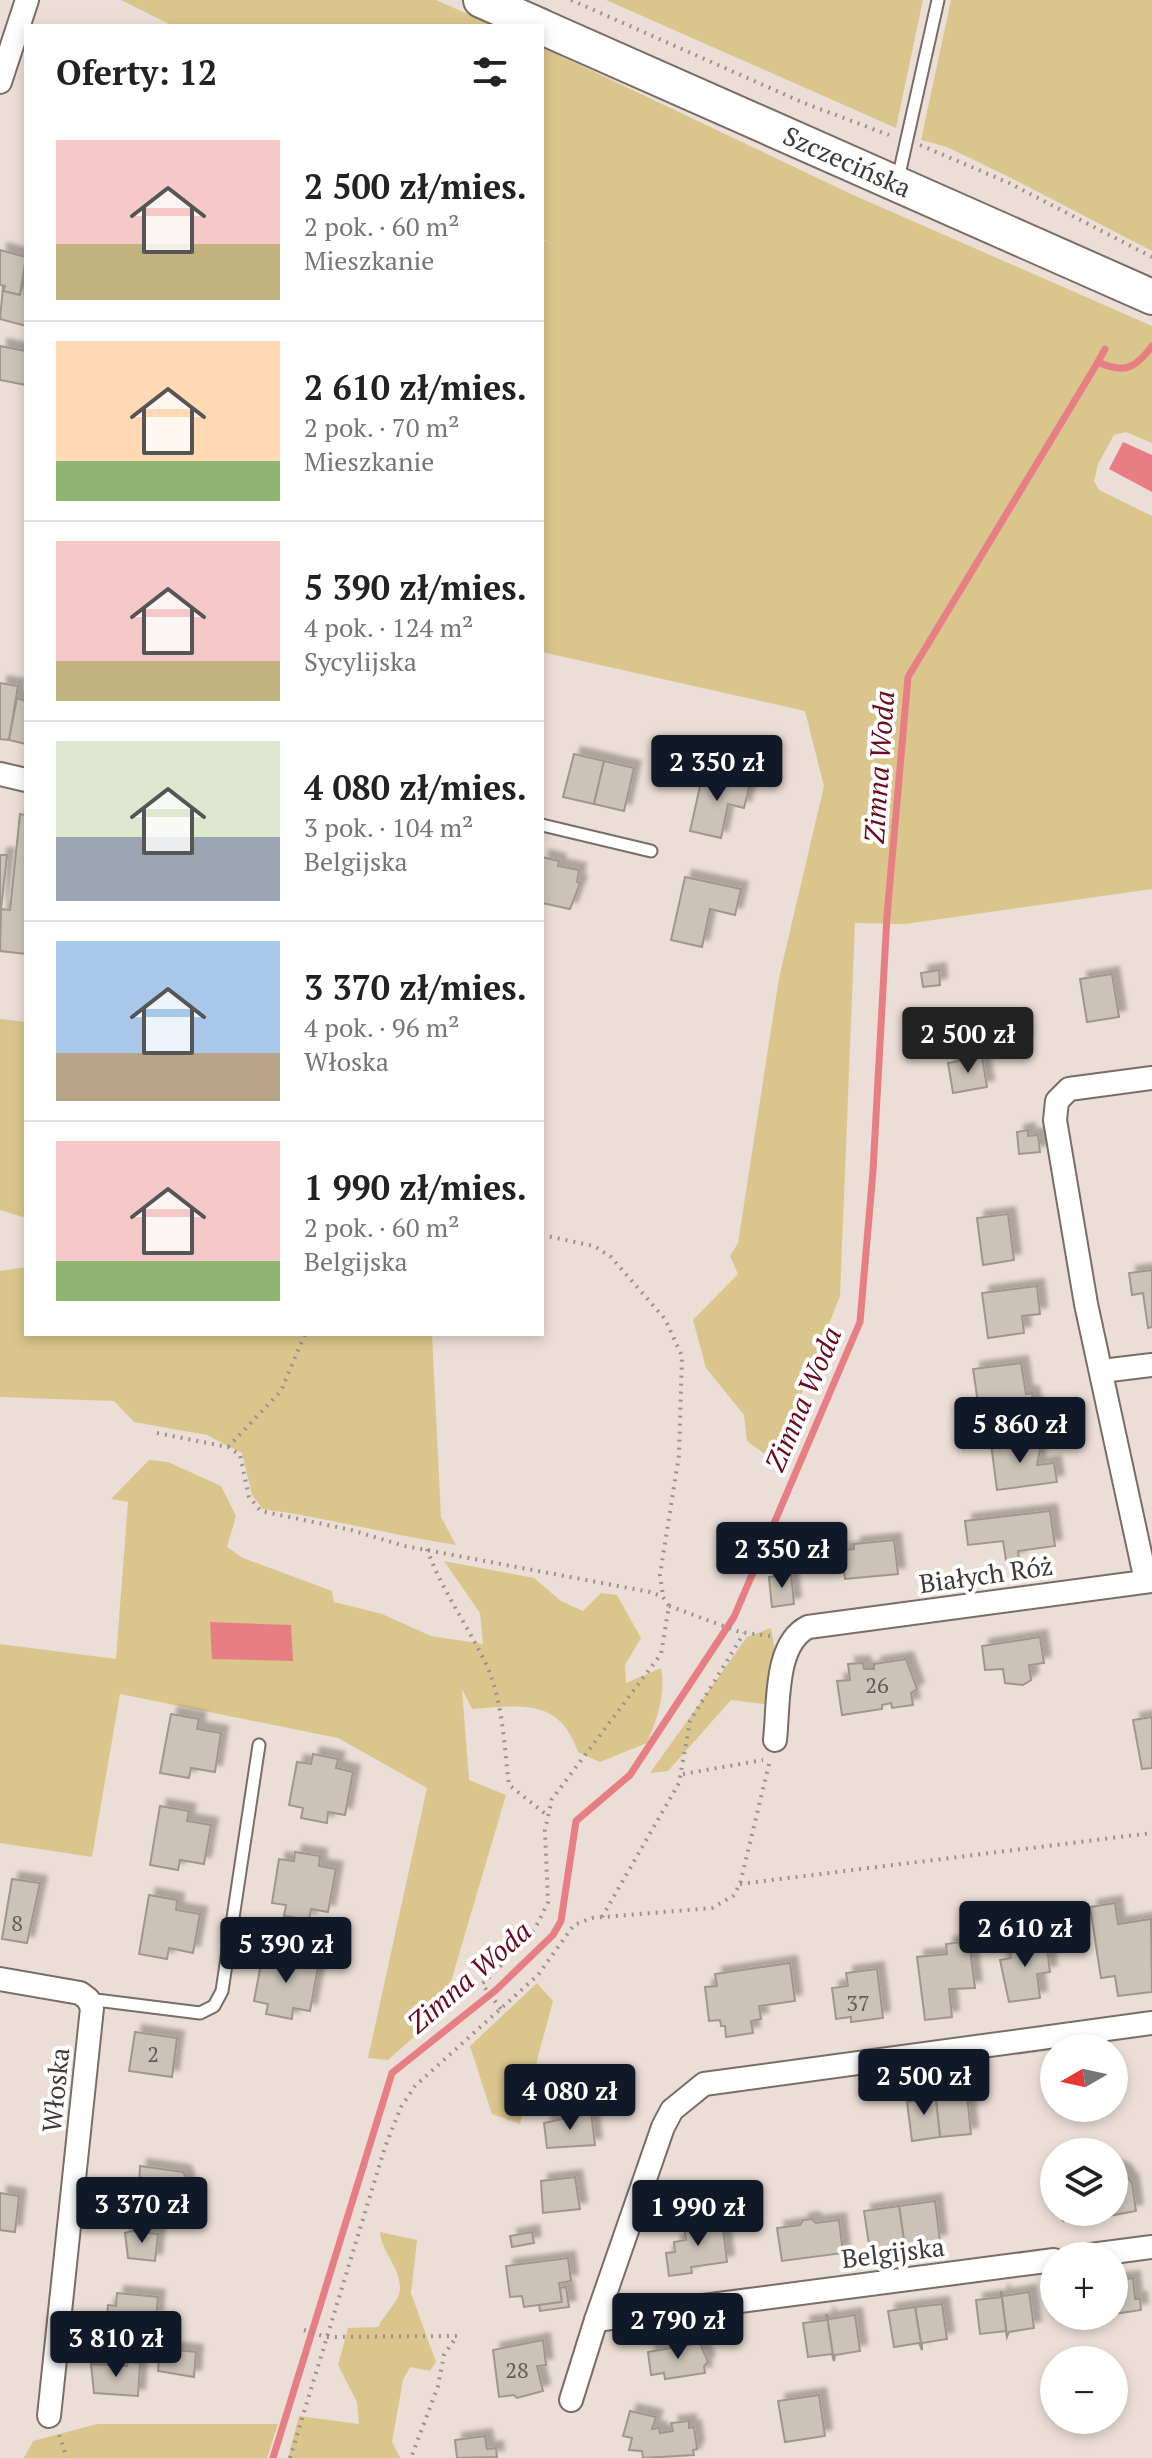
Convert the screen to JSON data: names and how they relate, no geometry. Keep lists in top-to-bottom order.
{
  "streets": {
    "main road": ["Szczecińska"],
    "street": ["Białych Róż", "Włoska", "Belgijska"]
  },
  "water": ["Zimna Woda"],
  "house_numbers": [
    "26",
    "8",
    "37",
    "2",
    "28"
  ],
  "north": "left",
  "page": {
    "heading": "Oferty: 12",
    "list": [
      {
        "name": "2 500 zł/mies.",
        "note": "2 pok. · 60 m² · Mieszkanie"
      },
      {
        "name": "2 610 zł/mies.",
        "note": "2 pok. · 70 m² · Mieszkanie"
      },
      {
        "name": "5 390 zł/mies.",
        "note": "4 pok. · 124 m² · Sycylijska"
      },
      {
        "name": "4 080 zł/mies.",
        "note": "3 pok. · 104 m² · Belgijska"
      },
      {
        "name": "3 370 zł/mies.",
        "note": "4 pok. · 96 m² · Włoska"
      },
      {
        "name": "1 990 zł/mies.",
        "note": "2 pok. · 60 m² · Belgijska"
      }
    ],
    "price": [
      "2 350 zł",
      "2 500 zł",
      "5 860 zł",
      "2 350 zł",
      "2 610 zł",
      "5 390 zł",
      "2 500 zł",
      "4 080 zł",
      "3 370 zł",
      "1 990 zł",
      "2 790 zł",
      "3 810 zł"
    ],
    "map_buttons": ["+", "−"]
  }
}
